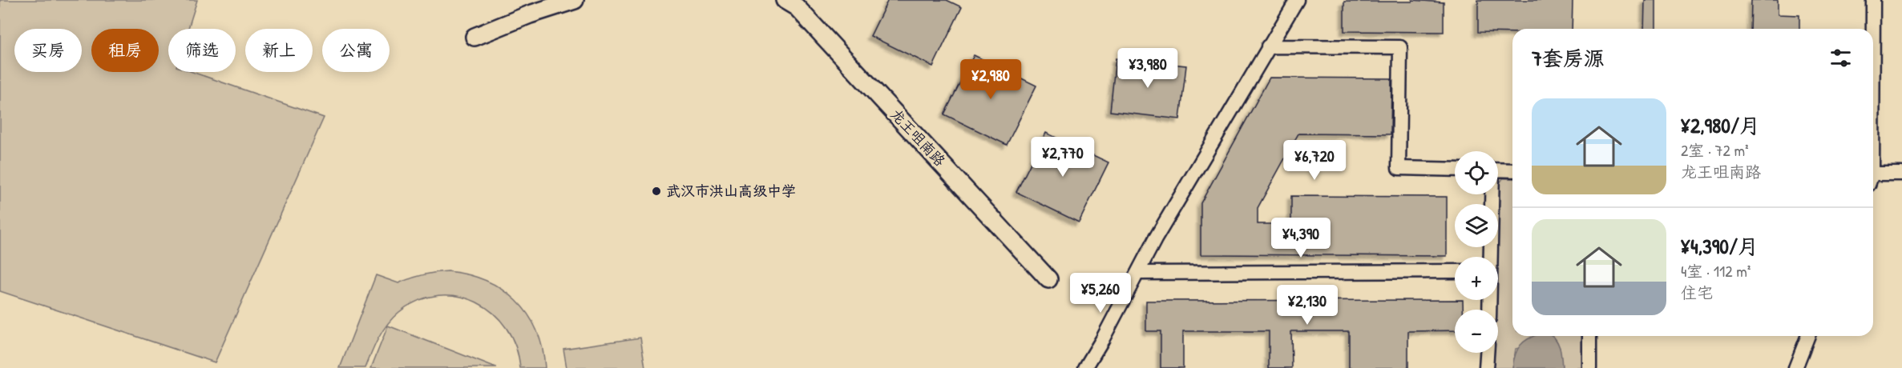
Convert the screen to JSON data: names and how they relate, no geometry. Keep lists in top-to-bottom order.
{
  "streets": {
    "street": ["龙王咀南路"]
  },
  "places": ["武汉市洪山高级中学"],
  "page": {
    "chip": [
      "买房",
      "租房",
      "筛选",
      "新上",
      "公寓"
    ],
    "heading": "7套房源",
    "price": [
      "¥3,980",
      "¥2,980",
      "¥2,770",
      "¥6,720",
      "¥4,390",
      "¥5,260",
      "¥2,130"
    ],
    "list": [
      {
        "name": "¥2,980/月",
        "note": "2室 · 72 m² · 龙王咀南路"
      },
      {
        "name": "¥4,390/月",
        "note": "4室 · 112 m² · 住宅"
      }
    ],
    "map_buttons": ["+", "−"]
  }
}
